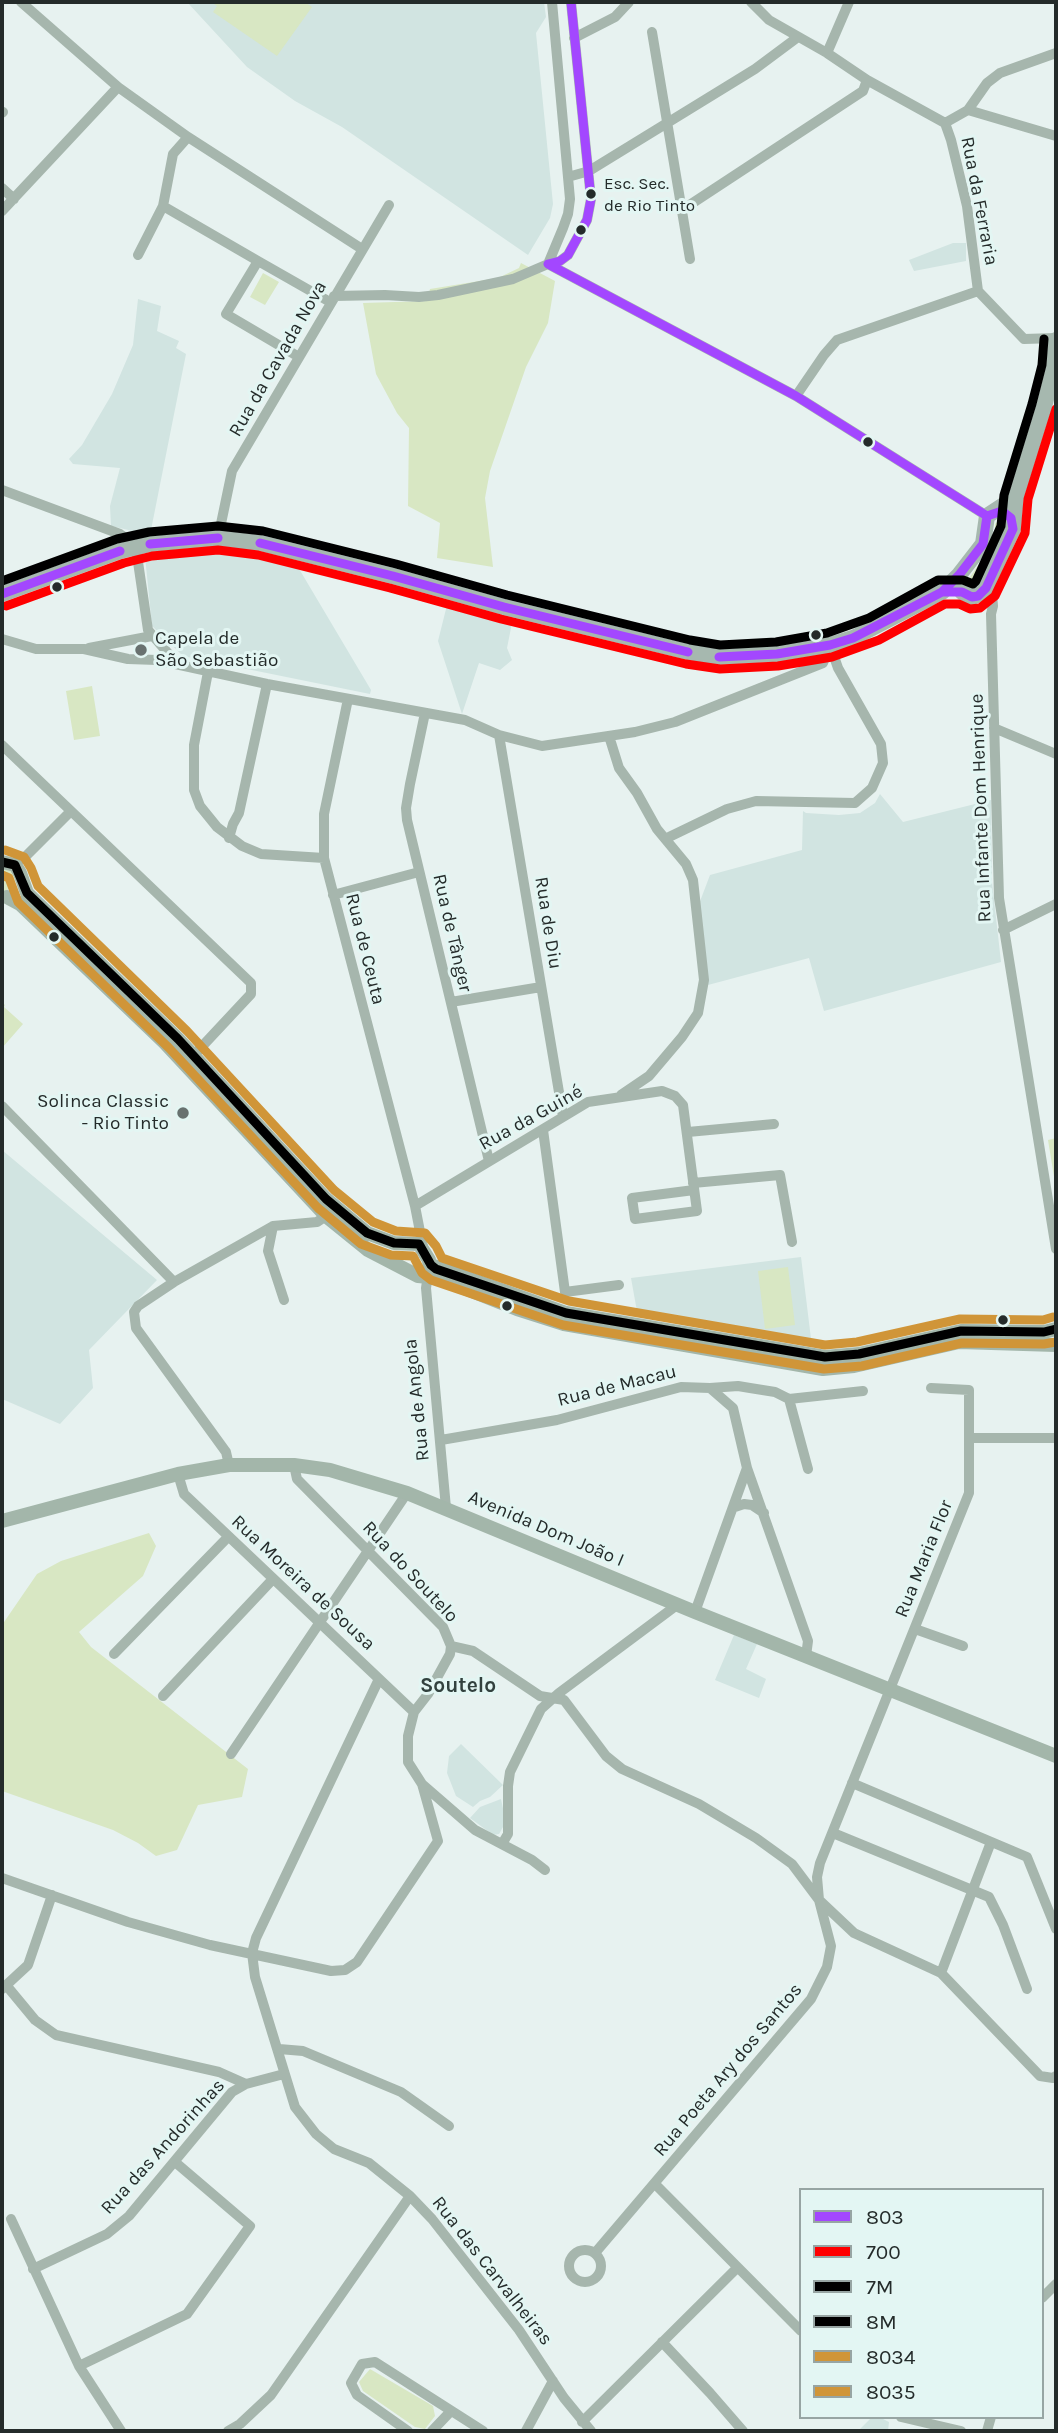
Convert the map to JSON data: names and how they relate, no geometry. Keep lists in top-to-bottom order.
{
  "streets": {
    "main road": ["Rua de Angola", "Avenida Dom João I"],
    "street": [
      "Rua da Ferraria",
      "Rua da Cavada Nova",
      "Rua Infante Dom Henrique",
      "Rua de Diu",
      "Rua de Tânger",
      "Rua de Ceuta",
      "Rua da Guiné",
      "Rua de Macau",
      "Rua Maria Flor",
      "Rua do Soutelo",
      "Rua Moreira de Sousa",
      "Rua Poeta Ary dos Santos",
      "Rua das Andorinhas",
      "Rua das Carvalheiras"
    ]
  },
  "crossings": [
    ["Rua de Diu", "Rua da Guiné"],
    ["Rua de Tânger", "Rua da Guiné"],
    ["Rua de Ceuta", "Rua da Guiné"],
    ["Rua de Ceuta", "Rua de Angola"],
    ["Rua da Guiné", "Rua de Angola"],
    ["Rua de Macau", "Rua de Angola"],
    ["Rua de Angola", "Avenida Dom João I"],
    ["Avenida Dom João I", "Rua Maria Flor"],
    ["Avenida Dom João I", "Rua do Soutelo"],
    ["Avenida Dom João I", "Rua Moreira de Sousa"],
    ["Avenida Dom João I", "Rua Poeta Ary dos Santos"],
    ["Rua Maria Flor", "Rua Poeta Ary dos Santos"],
    ["Rua do Soutelo", "Rua Moreira de Sousa"],
    ["Rua das Andorinhas", "Rua das Carvalheiras"]
  ],
  "districts": ["Soutelo"],
  "places": ["Esc. Sec. de Rio Tinto", "Capela de São Sebastião", "Solinca Classic - Rio Tinto"],
  "lines": [
    "transit line 803",
    "transit line 7M",
    "transit line 700",
    "transit line 8035",
    "transit line 8M",
    "transit line 8034"
  ],
  "legend": [
    "803",
    "700",
    "7M",
    "8M",
    "8034",
    "8035"
  ]
}
